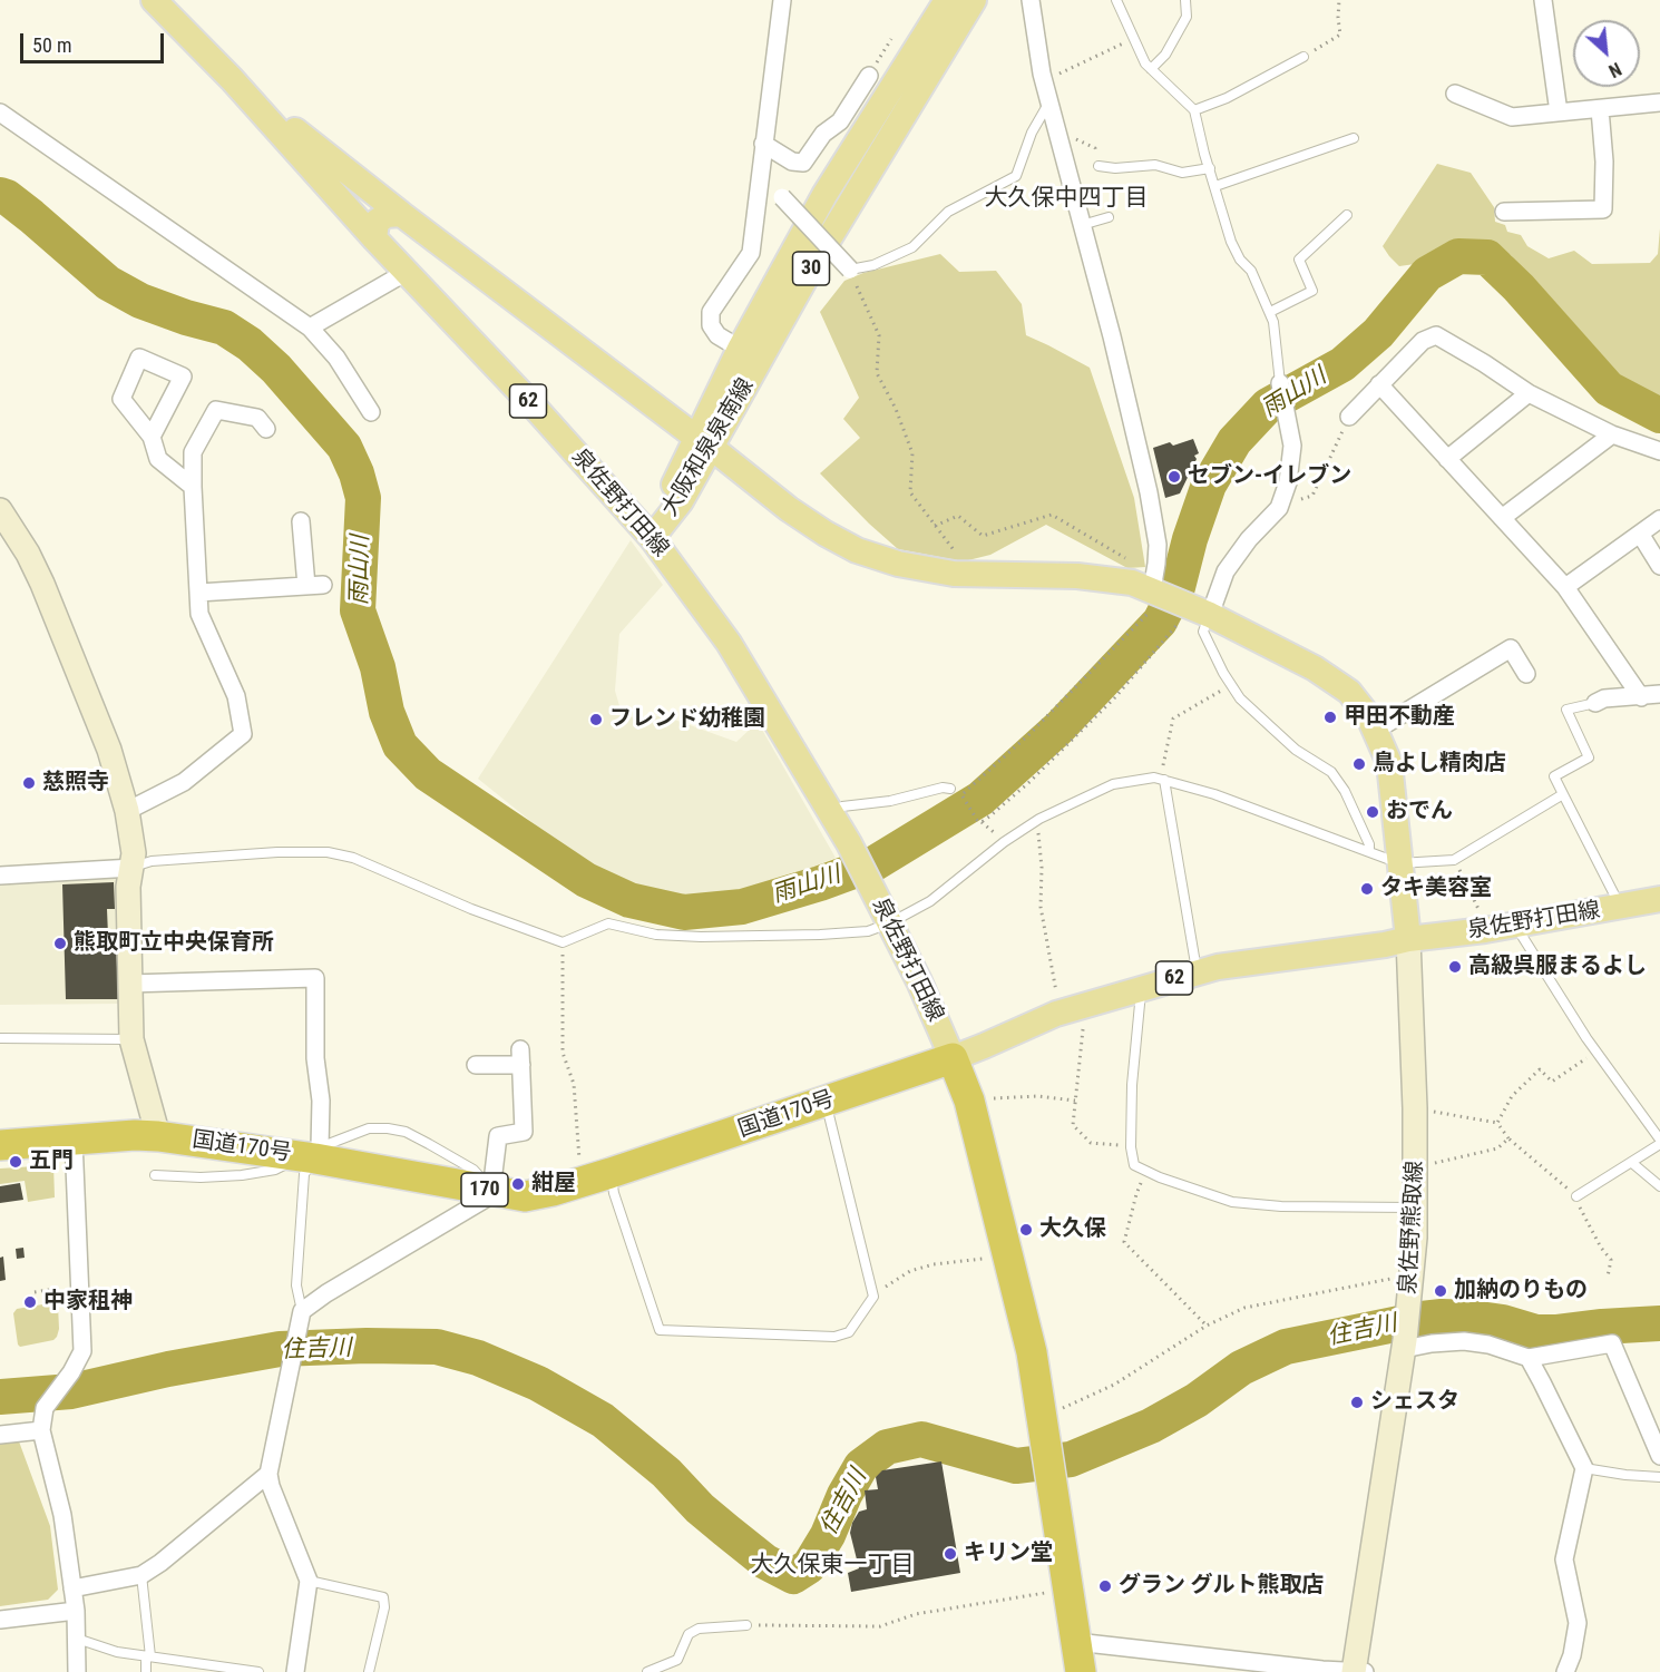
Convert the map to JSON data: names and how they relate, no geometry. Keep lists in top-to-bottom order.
{
  "streets": {
    "highway": ["国道170号", "170"],
    "main road": [
      "30",
      "62",
      "大阪和泉泉南線",
      "泉佐野打田線",
      "泉佐野熊取線"
    ]
  },
  "crossings": [
    ["62", "大阪和泉泉南線"],
    ["62", "泉佐野打田線"],
    ["62", "泉佐野熊取線"],
    ["大阪和泉泉南線", "泉佐野打田線"],
    ["泉佐野打田線", "国道170号"],
    ["泉佐野打田線", "泉佐野熊取線"]
  ],
  "districts": ["大久保中四丁目", "大久保東一丁目"],
  "water": ["雨山川", "住吉川"],
  "places": [
    "セブン-イレブン",
    "甲田不動産",
    "フレンド幼稚園",
    "鳥よし精肉店",
    "慈照寺",
    "おでん",
    "タキ美容室",
    "熊取町立中央保育所",
    "高級呉服まるよし",
    "五門",
    "紺屋",
    "大久保",
    "加納のりもの",
    "中家租神",
    "シェスタ",
    "キリン堂",
    "グラン グルト熊取店"
  ],
  "scale_bar": "50 m",
  "north": "bottom right"
}
